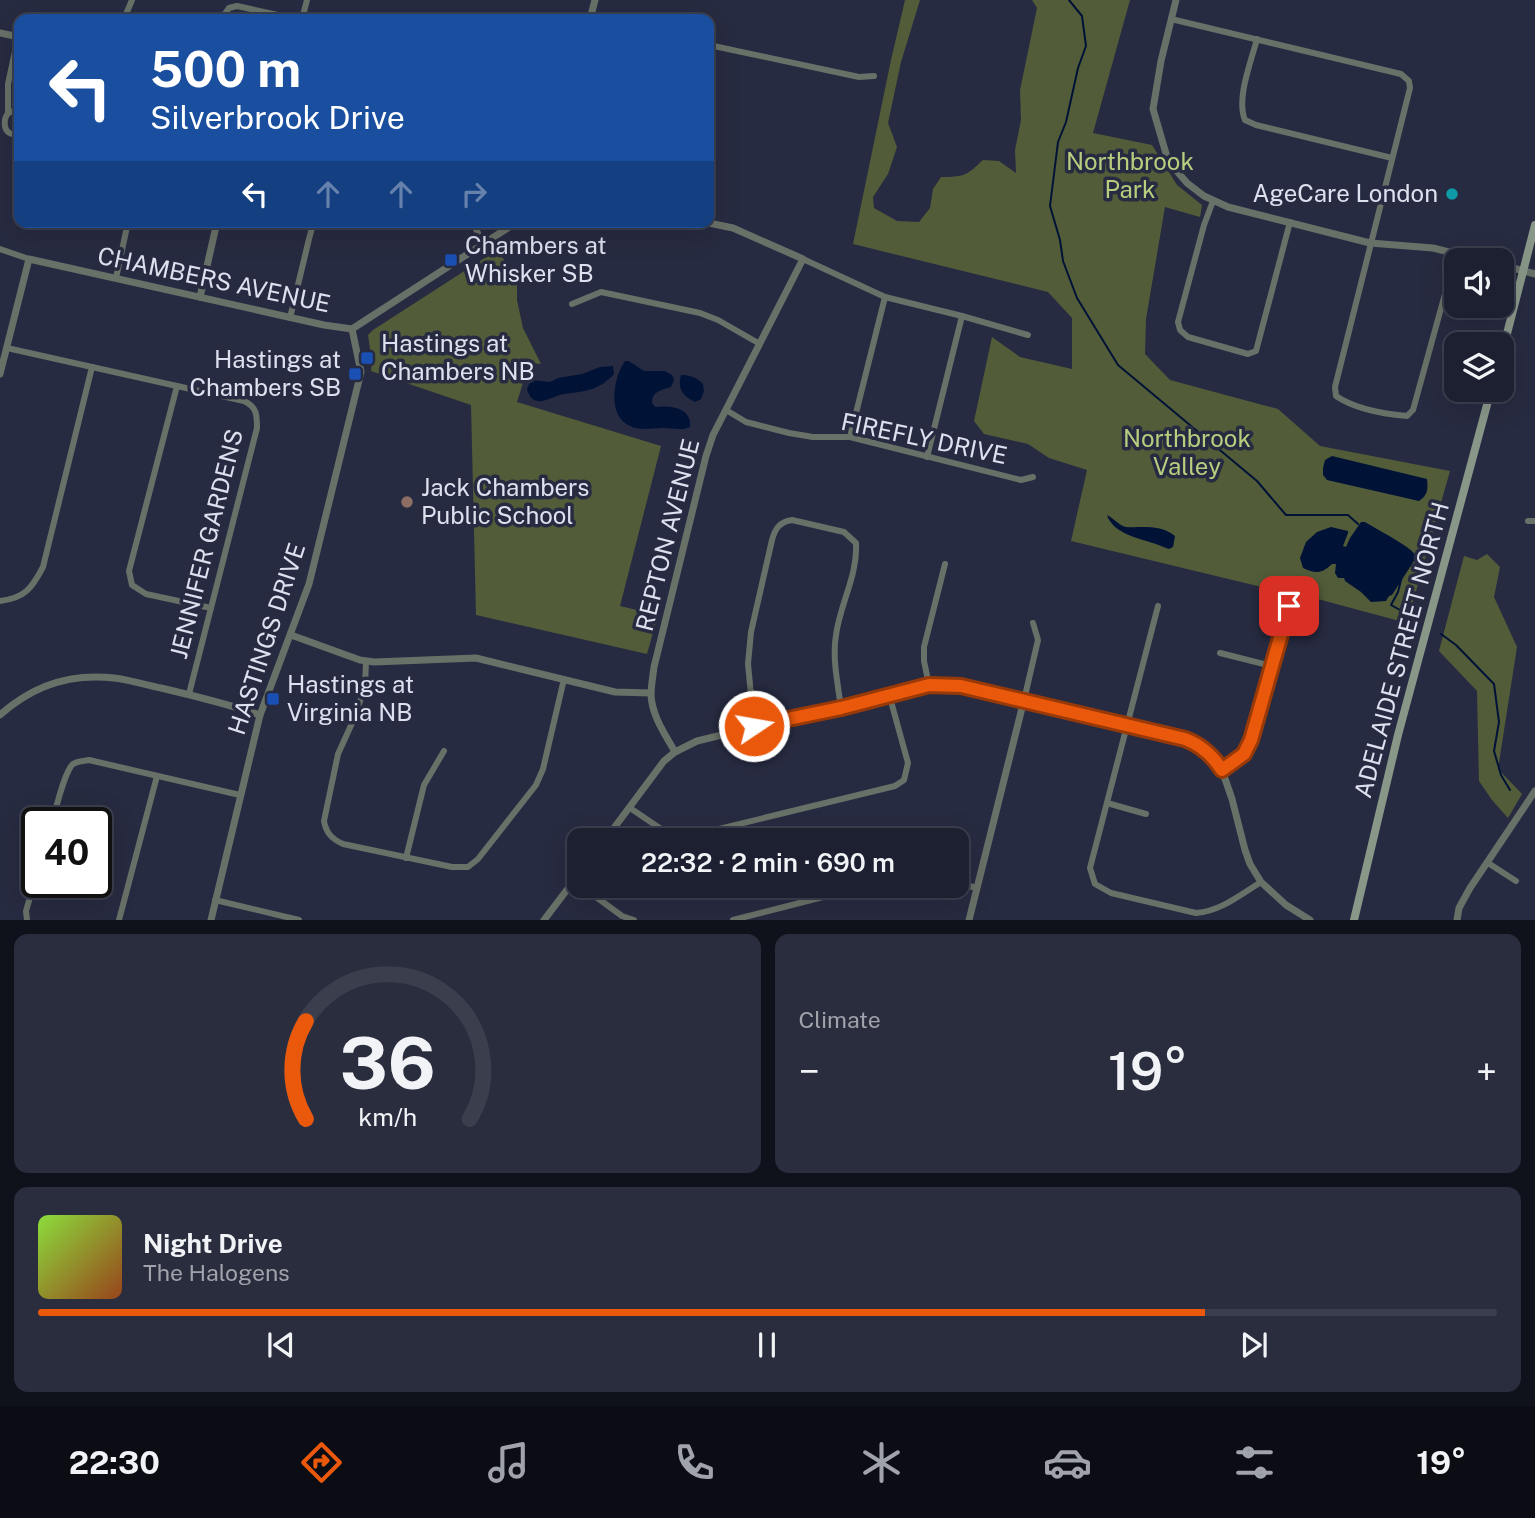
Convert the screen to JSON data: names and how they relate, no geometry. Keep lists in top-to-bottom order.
{
  "streets": {
    "main road": ["ADELAIDE STREET NORTH"],
    "street": [
      "CHAMBERS AVENUE",
      "FIREFLY DRIVE",
      "REPTON AVENUE",
      "JENNIFER GARDENS",
      "HASTINGS DRIVE"
    ]
  },
  "crossings": [
    ["CHAMBERS AVENUE", "HASTINGS DRIVE"],
    ["FIREFLY DRIVE", "REPTON AVENUE"]
  ],
  "parks": ["Northbrook Park", "Northbrook Valley"],
  "places": {
    "other": ["AgeCare London", "Jack Chambers Public School"],
    "transit": [
      "Chambers at Whisker SB",
      "Hastings at Chambers NB",
      "Hastings at Chambers SB",
      "Hastings at Virginia NB"
    ]
  },
  "page": {
    "turn": ["500 m", "Silverbrook Drive"],
    "limit": "40",
    "trip": "22:32 · 2 min · 690 m",
    "tile": "Climate",
    "heat": ["−", "19°", "+"],
    "song": ["Night Drive", "The Halogens"],
    "tabs": ["22:30", "19°"],
    "gauge": ["36", "km/h"]
  }
}
